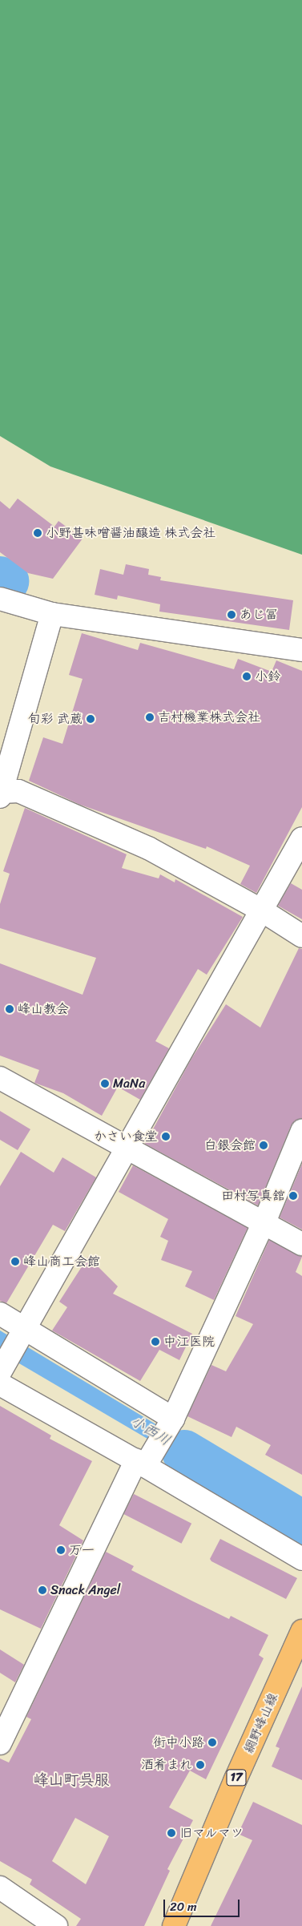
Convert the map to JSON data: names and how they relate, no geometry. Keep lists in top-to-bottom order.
{
  "streets": {
    "main road": ["網野峰山線", "17"]
  },
  "districts": ["峰山町呉服"],
  "water": ["小西川"],
  "places": [
    "小野甚味噌醤油醸造 株式会社",
    "あじ冨",
    "小鈴",
    "吉村機業株式会社",
    "旬彩 武蔵",
    "峰山教会",
    "MaNa",
    "かさい食堂",
    "白銀会館",
    "田村写真舘",
    "峰山商工会館",
    "中江医院",
    "万一",
    "Snack Angel",
    "街中小路",
    "酒肴まれ",
    "旧マルマツ"
  ],
  "scale_bar": "20 m"
}
